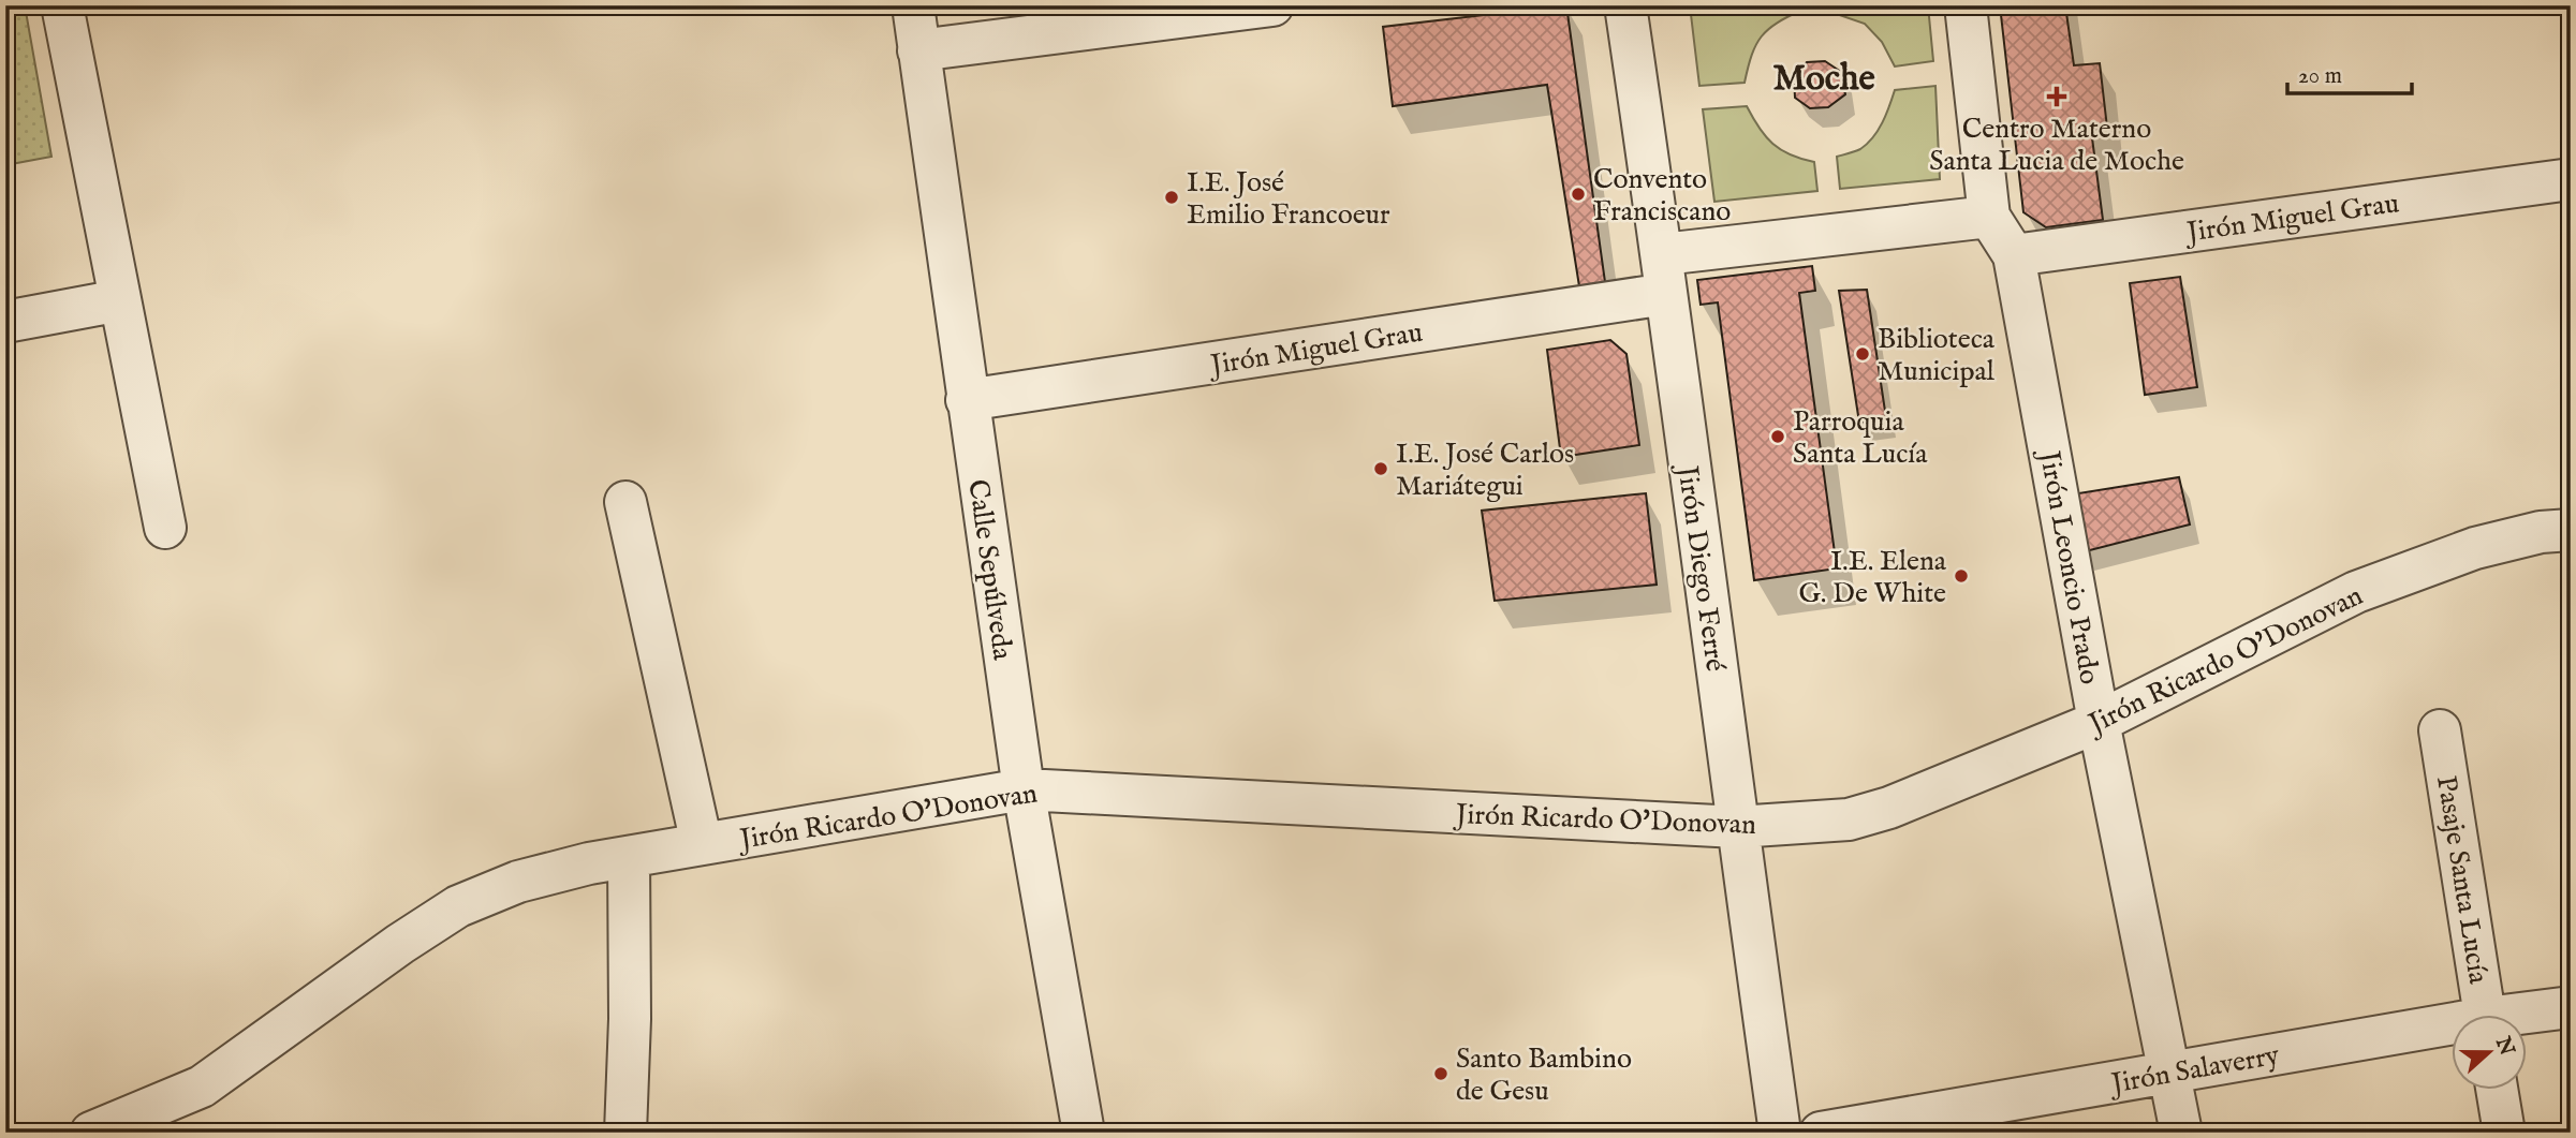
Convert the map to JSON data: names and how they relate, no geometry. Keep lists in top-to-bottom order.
{
  "streets": {
    "street": [
      "Jirón Miguel Grau",
      "Jirón Leoncio Prado",
      "Jirón Diego Ferré",
      "Calle Sepúlveda",
      "Jirón Ricardo O'Donovan",
      "Pasaje Santa Lucía",
      "Jirón Salaverry"
    ]
  },
  "crossings": [
    ["Jirón Miguel Grau", "Jirón Leoncio Prado"],
    ["Jirón Miguel Grau", "Jirón Diego Ferré"],
    ["Jirón Miguel Grau", "Calle Sepúlveda"],
    ["Jirón Leoncio Prado", "Jirón Ricardo O'Donovan"],
    ["Jirón Leoncio Prado", "Jirón Salaverry"],
    ["Jirón Diego Ferré", "Jirón Ricardo O'Donovan"],
    ["Calle Sepúlveda", "Jirón Ricardo O'Donovan"]
  ],
  "districts": ["Moche"],
  "places": {
    "health": ["Centro Materno Santa Lucia de Moche"],
    "other": [
      "Convento Franciscano",
      "I.E. José Emilio Francoeur",
      "Biblioteca Municipal",
      "Parroquia Santa Lucía",
      "I.E. José Carlos Mariátegui",
      "I.E. Elena G. De White",
      "Santo Bambino de Gesu"
    ]
  },
  "scale_bar": "20 m",
  "north": "right"
}
